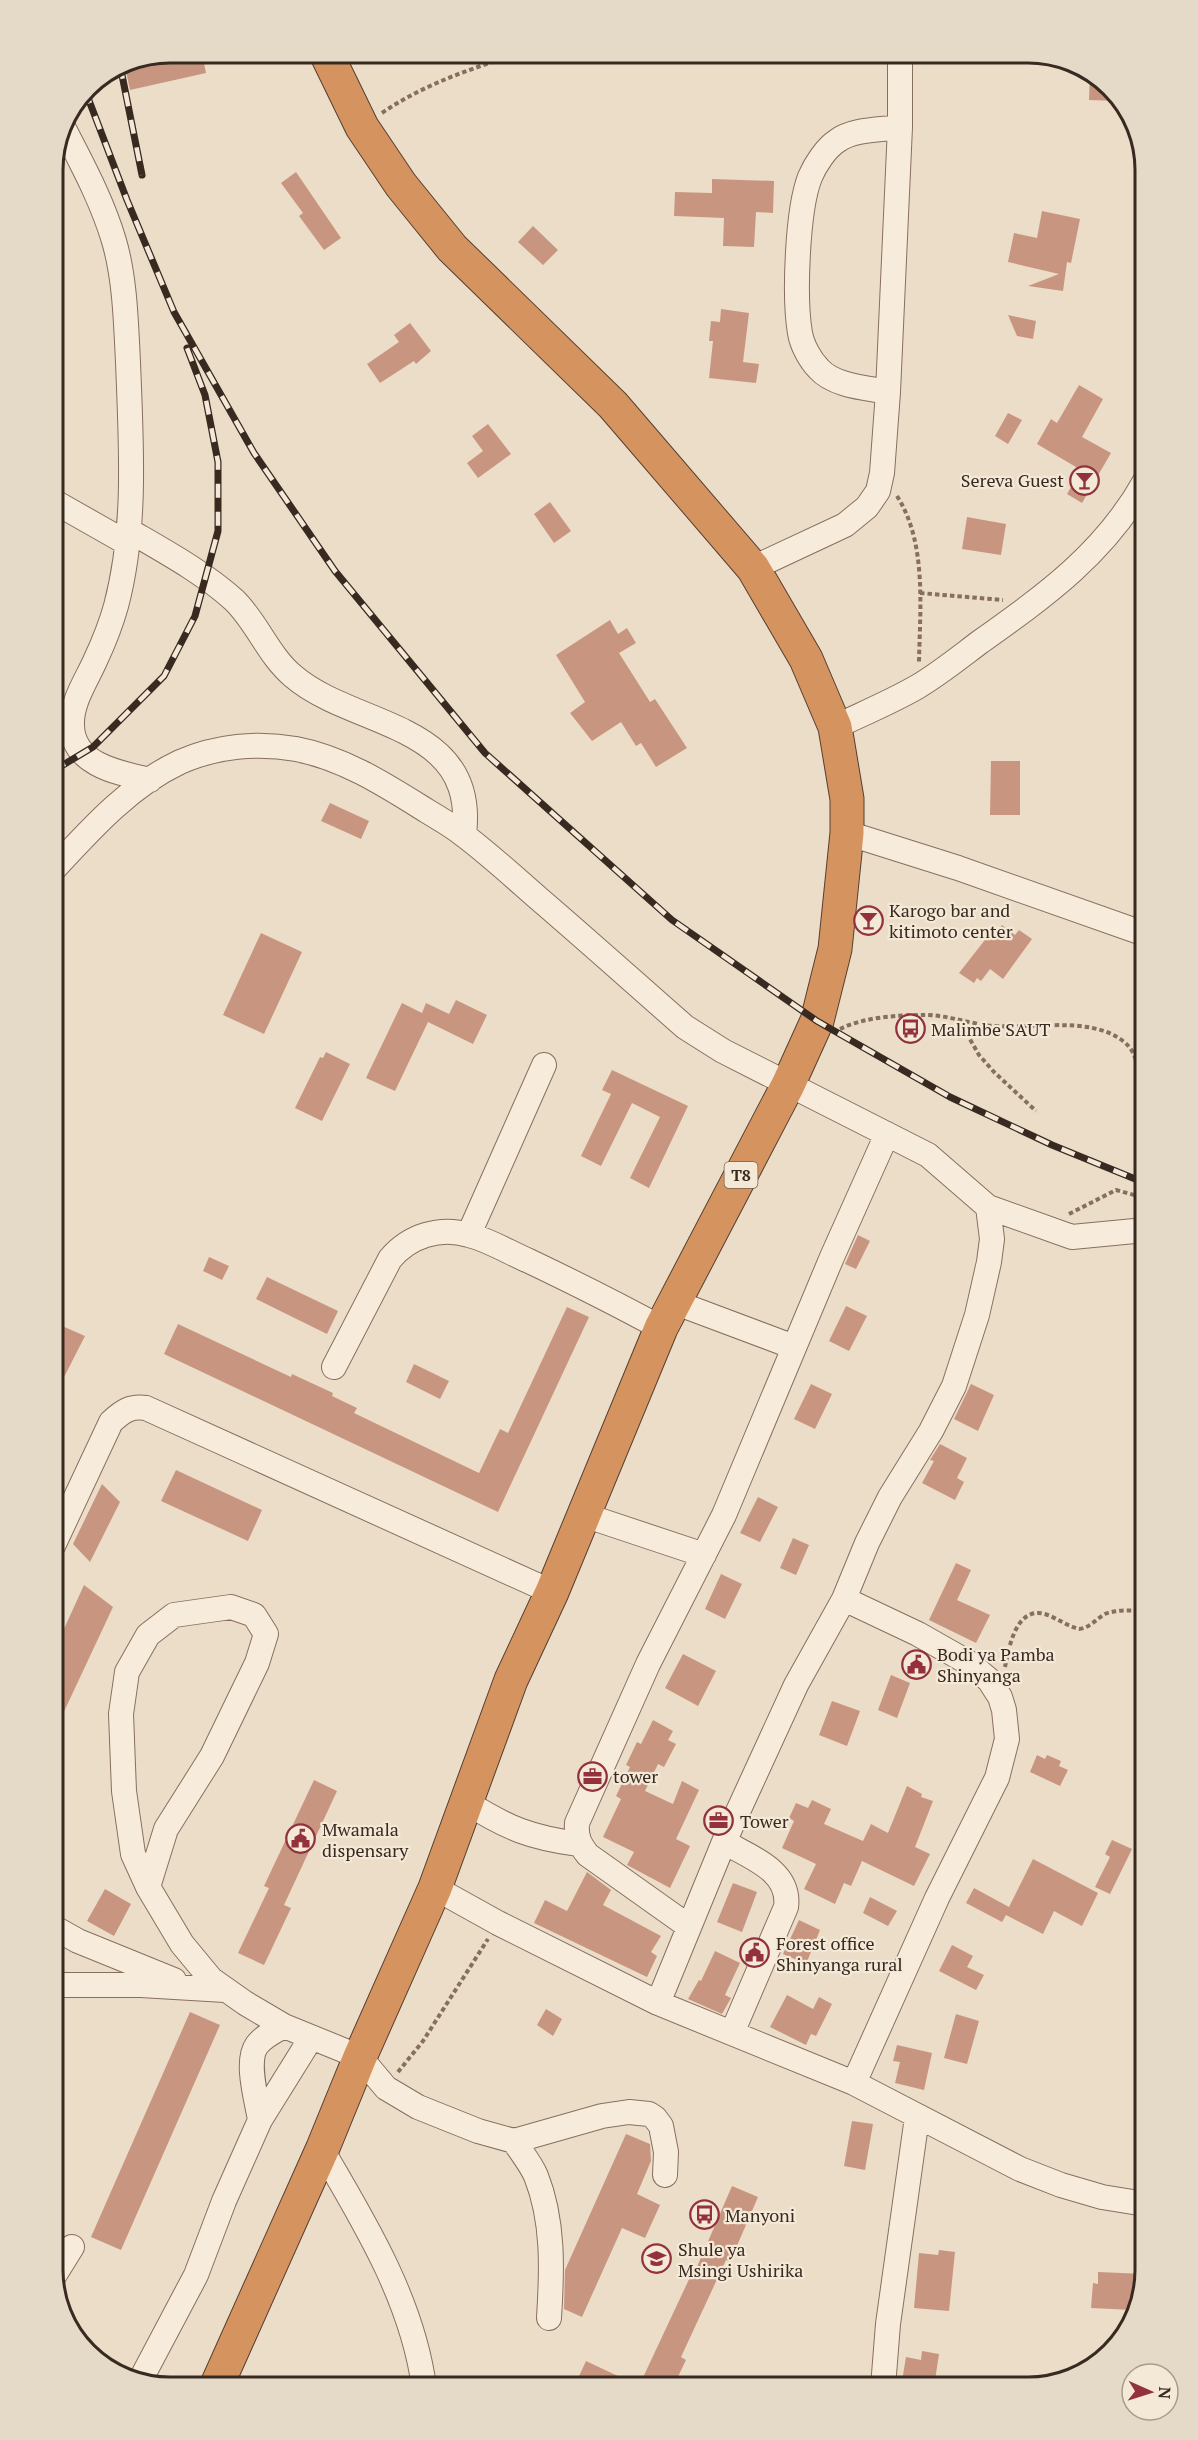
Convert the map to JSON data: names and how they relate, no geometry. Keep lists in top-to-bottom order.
{
  "streets": {
    "highway": ["T8"]
  },
  "places": {
    "bar": ["Sereva Guest", "Karogo bar and kitimoto center"],
    "bus stop": ["Malimbe SAUT", "Manyoni"],
    "public building": ["Bodi ya Pamba Shinyanga", "Mwamala dispensary", "Forest office Shinyanga rural"],
    "office": ["tower", "Tower"],
    "school or university": ["Shule ya Msingi Ushirika"]
  },
  "north": "right"
}
